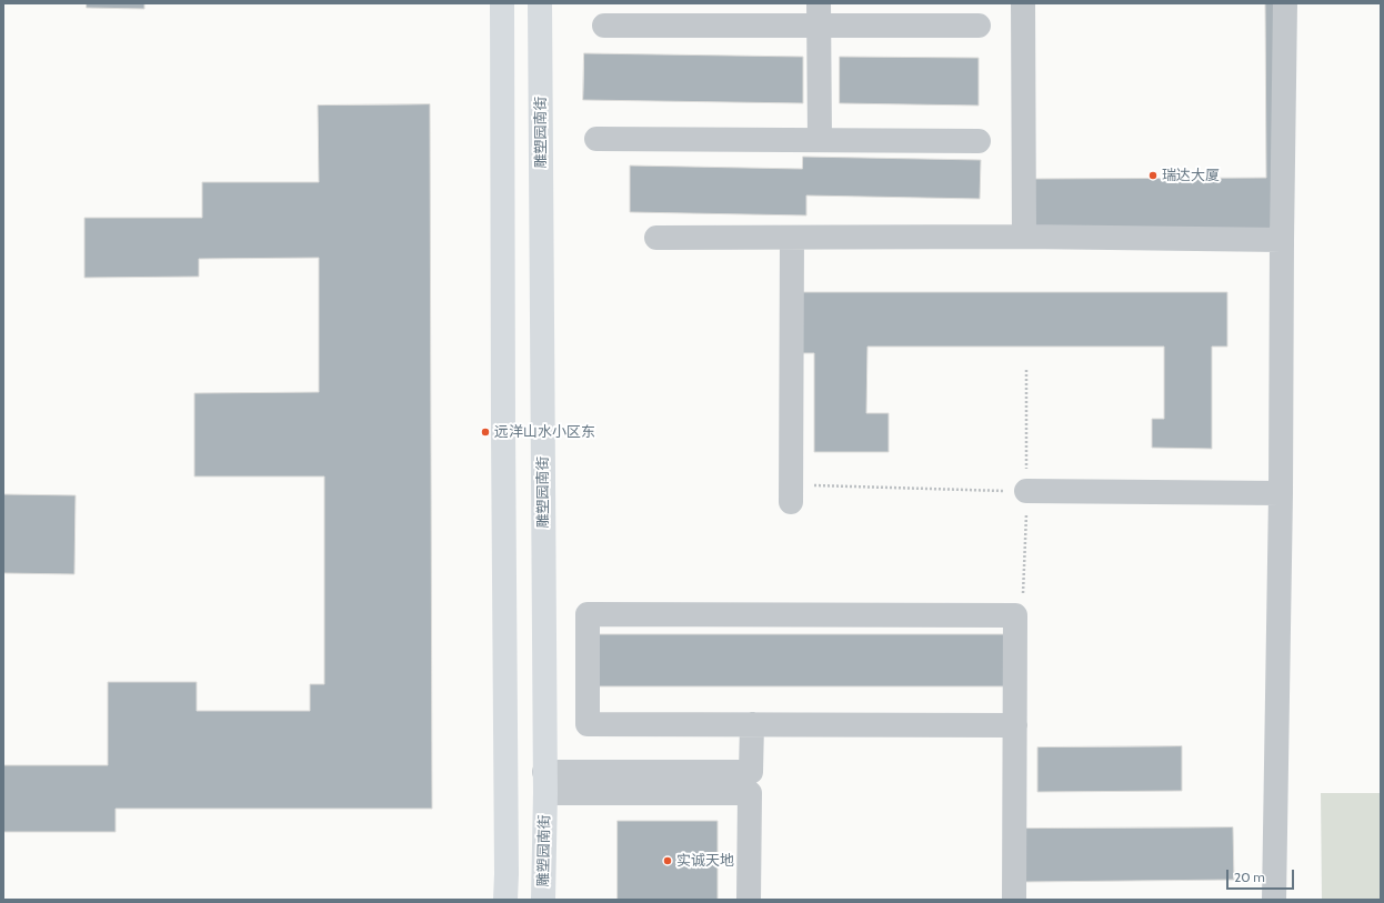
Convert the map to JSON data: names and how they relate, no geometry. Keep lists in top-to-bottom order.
{
  "streets": {
    "main road": ["雕塑园南街"]
  },
  "places": ["瑞达大厦", "远洋山水小区东", "实诚天地"],
  "scale_bar": "20 m"
}
